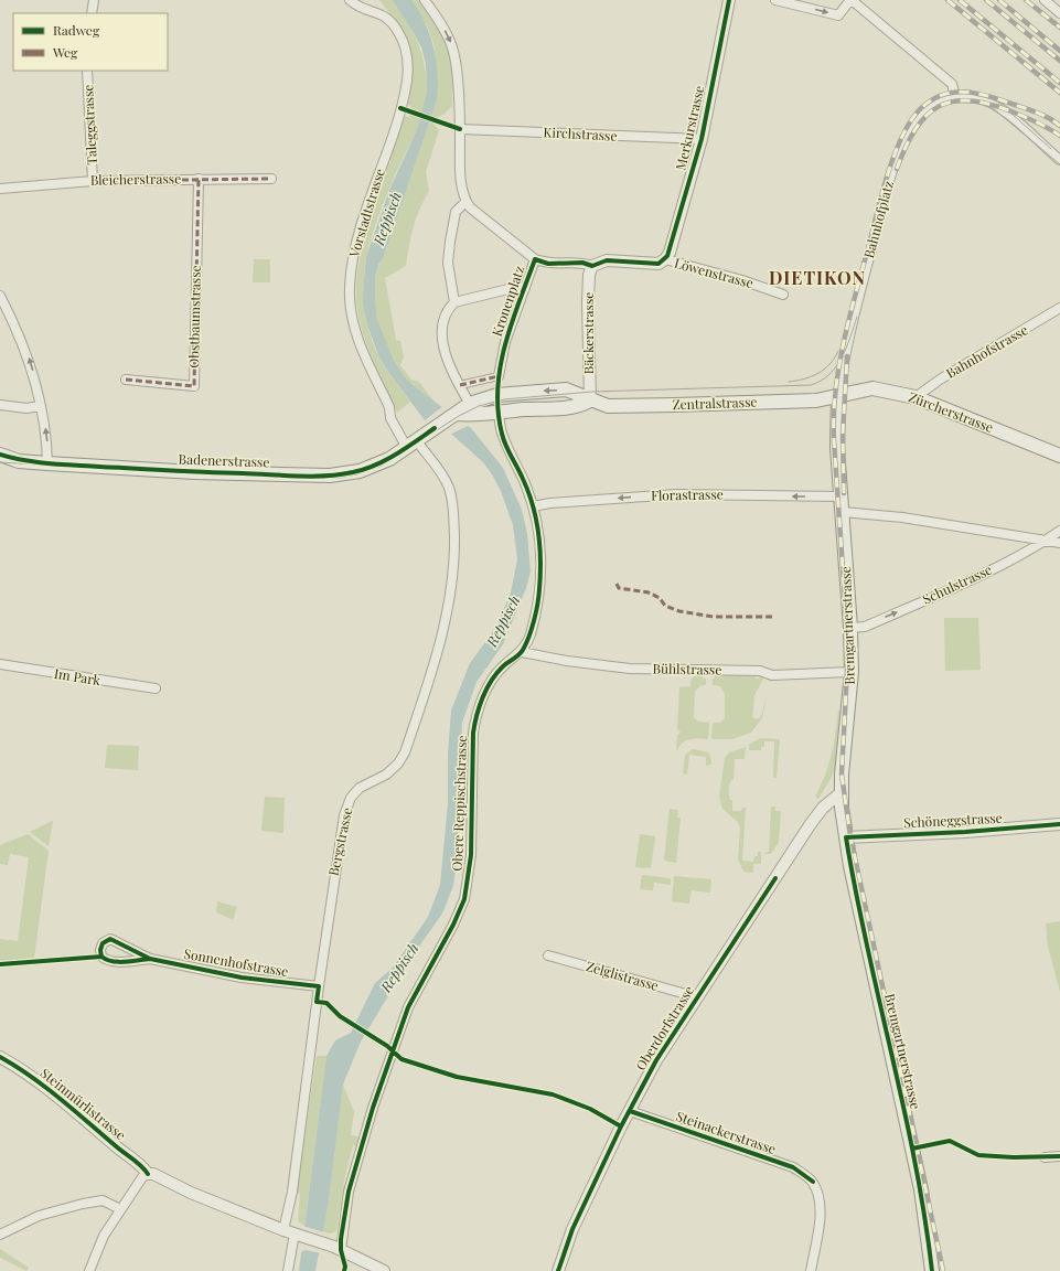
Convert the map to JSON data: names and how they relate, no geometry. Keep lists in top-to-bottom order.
{
  "streets": {
    "main road": [
      "Zentralstrasse",
      "Zürcherstrasse",
      "Badenerstrasse",
      "Bremgartnerstrasse"
    ],
    "street": [
      "Taleggstrasse",
      "Merkurstrasse",
      "Kirchstrasse",
      "Bleicherstrasse",
      "Vorstadtstrasse",
      "Bahnhofplatz",
      "Löwenstrasse",
      "Kronenplatz",
      "Obstbaumstrasse",
      "Bäckerstrasse",
      "Bahnhofstrasse",
      "Florastrasse",
      "Schulstrasse",
      "Bühlstrasse",
      "Im Park",
      "Obere Reppischstrasse",
      "Schöneggstrasse",
      "Bergstrasse",
      "Sonnenhofstrasse",
      "Zelglistrasse",
      "Oberdorfstrasse",
      "Steinmürlistrasse",
      "Steinackerstrasse"
    ]
  },
  "crossings": [
    ["Taleggstrasse", "Bleicherstrasse"],
    ["Merkurstrasse", "Kirchstrasse"],
    ["Merkurstrasse", "Löwenstrasse"],
    ["Bleicherstrasse", "Obstbaumstrasse"],
    ["Vorstadtstrasse", "Badenerstrasse"],
    ["Vorstadtstrasse", "Bergstrasse"],
    ["Bahnhofplatz", "Zentralstrasse"],
    ["Bahnhofplatz", "Zürcherstrasse"],
    ["Bahnhofplatz", "Bremgartnerstrasse"],
    ["Löwenstrasse", "Bäckerstrasse"],
    ["Bäckerstrasse", "Zentralstrasse"],
    ["Bahnhofstrasse", "Zürcherstrasse"],
    ["Zentralstrasse", "Zürcherstrasse"],
    ["Zentralstrasse", "Badenerstrasse"],
    ["Zentralstrasse", "Bremgartnerstrasse"],
    ["Zürcherstrasse", "Bremgartnerstrasse"],
    ["Badenerstrasse", "Bergstrasse"],
    ["Florastrasse", "Bremgartnerstrasse"],
    ["Florastrasse", "Obere Reppischstrasse"],
    ["Schulstrasse", "Bremgartnerstrasse"],
    ["Bremgartnerstrasse", "Bühlstrasse"],
    ["Bremgartnerstrasse", "Schöneggstrasse"],
    ["Bremgartnerstrasse", "Oberdorfstrasse"],
    ["Bühlstrasse", "Obere Reppischstrasse"],
    ["Bergstrasse", "Sonnenhofstrasse"],
    ["Bergstrasse", "Steinmürlistrasse"],
    ["Zelglistrasse", "Oberdorfstrasse"],
    ["Oberdorfstrasse", "Steinackerstrasse"]
  ],
  "one_way": ["Florastrasse", "Schulstrasse"],
  "districts": ["DIETIKON"],
  "water": ["Reppisch"],
  "legend": ["Radweg", "Weg"]
}
